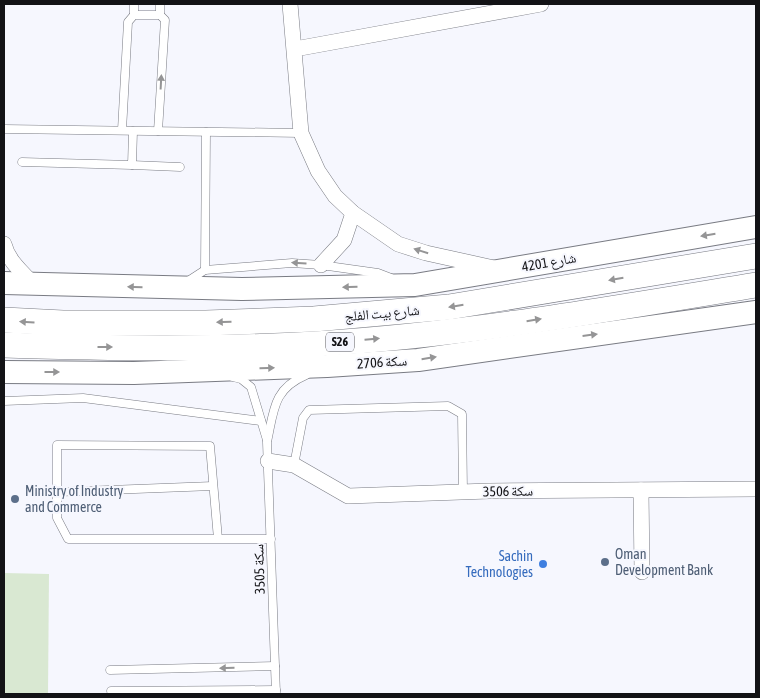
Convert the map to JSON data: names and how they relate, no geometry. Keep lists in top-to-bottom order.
{
  "streets": {
    "main road": ["شارع بيت الفلج", "S26"],
    "street": ["شارع 4201", "سكة 2706", "سكة 3506"],
    "lane": ["سكة 3505"]
  },
  "crossings": [
    ["سكة 2706", "سكة 3505"],
    ["سكة 3506", "سكة 3505"]
  ],
  "places": ["Ministry of Industry and Commerce", "Oman Development Bank", "Sachin Technologies"]
}
